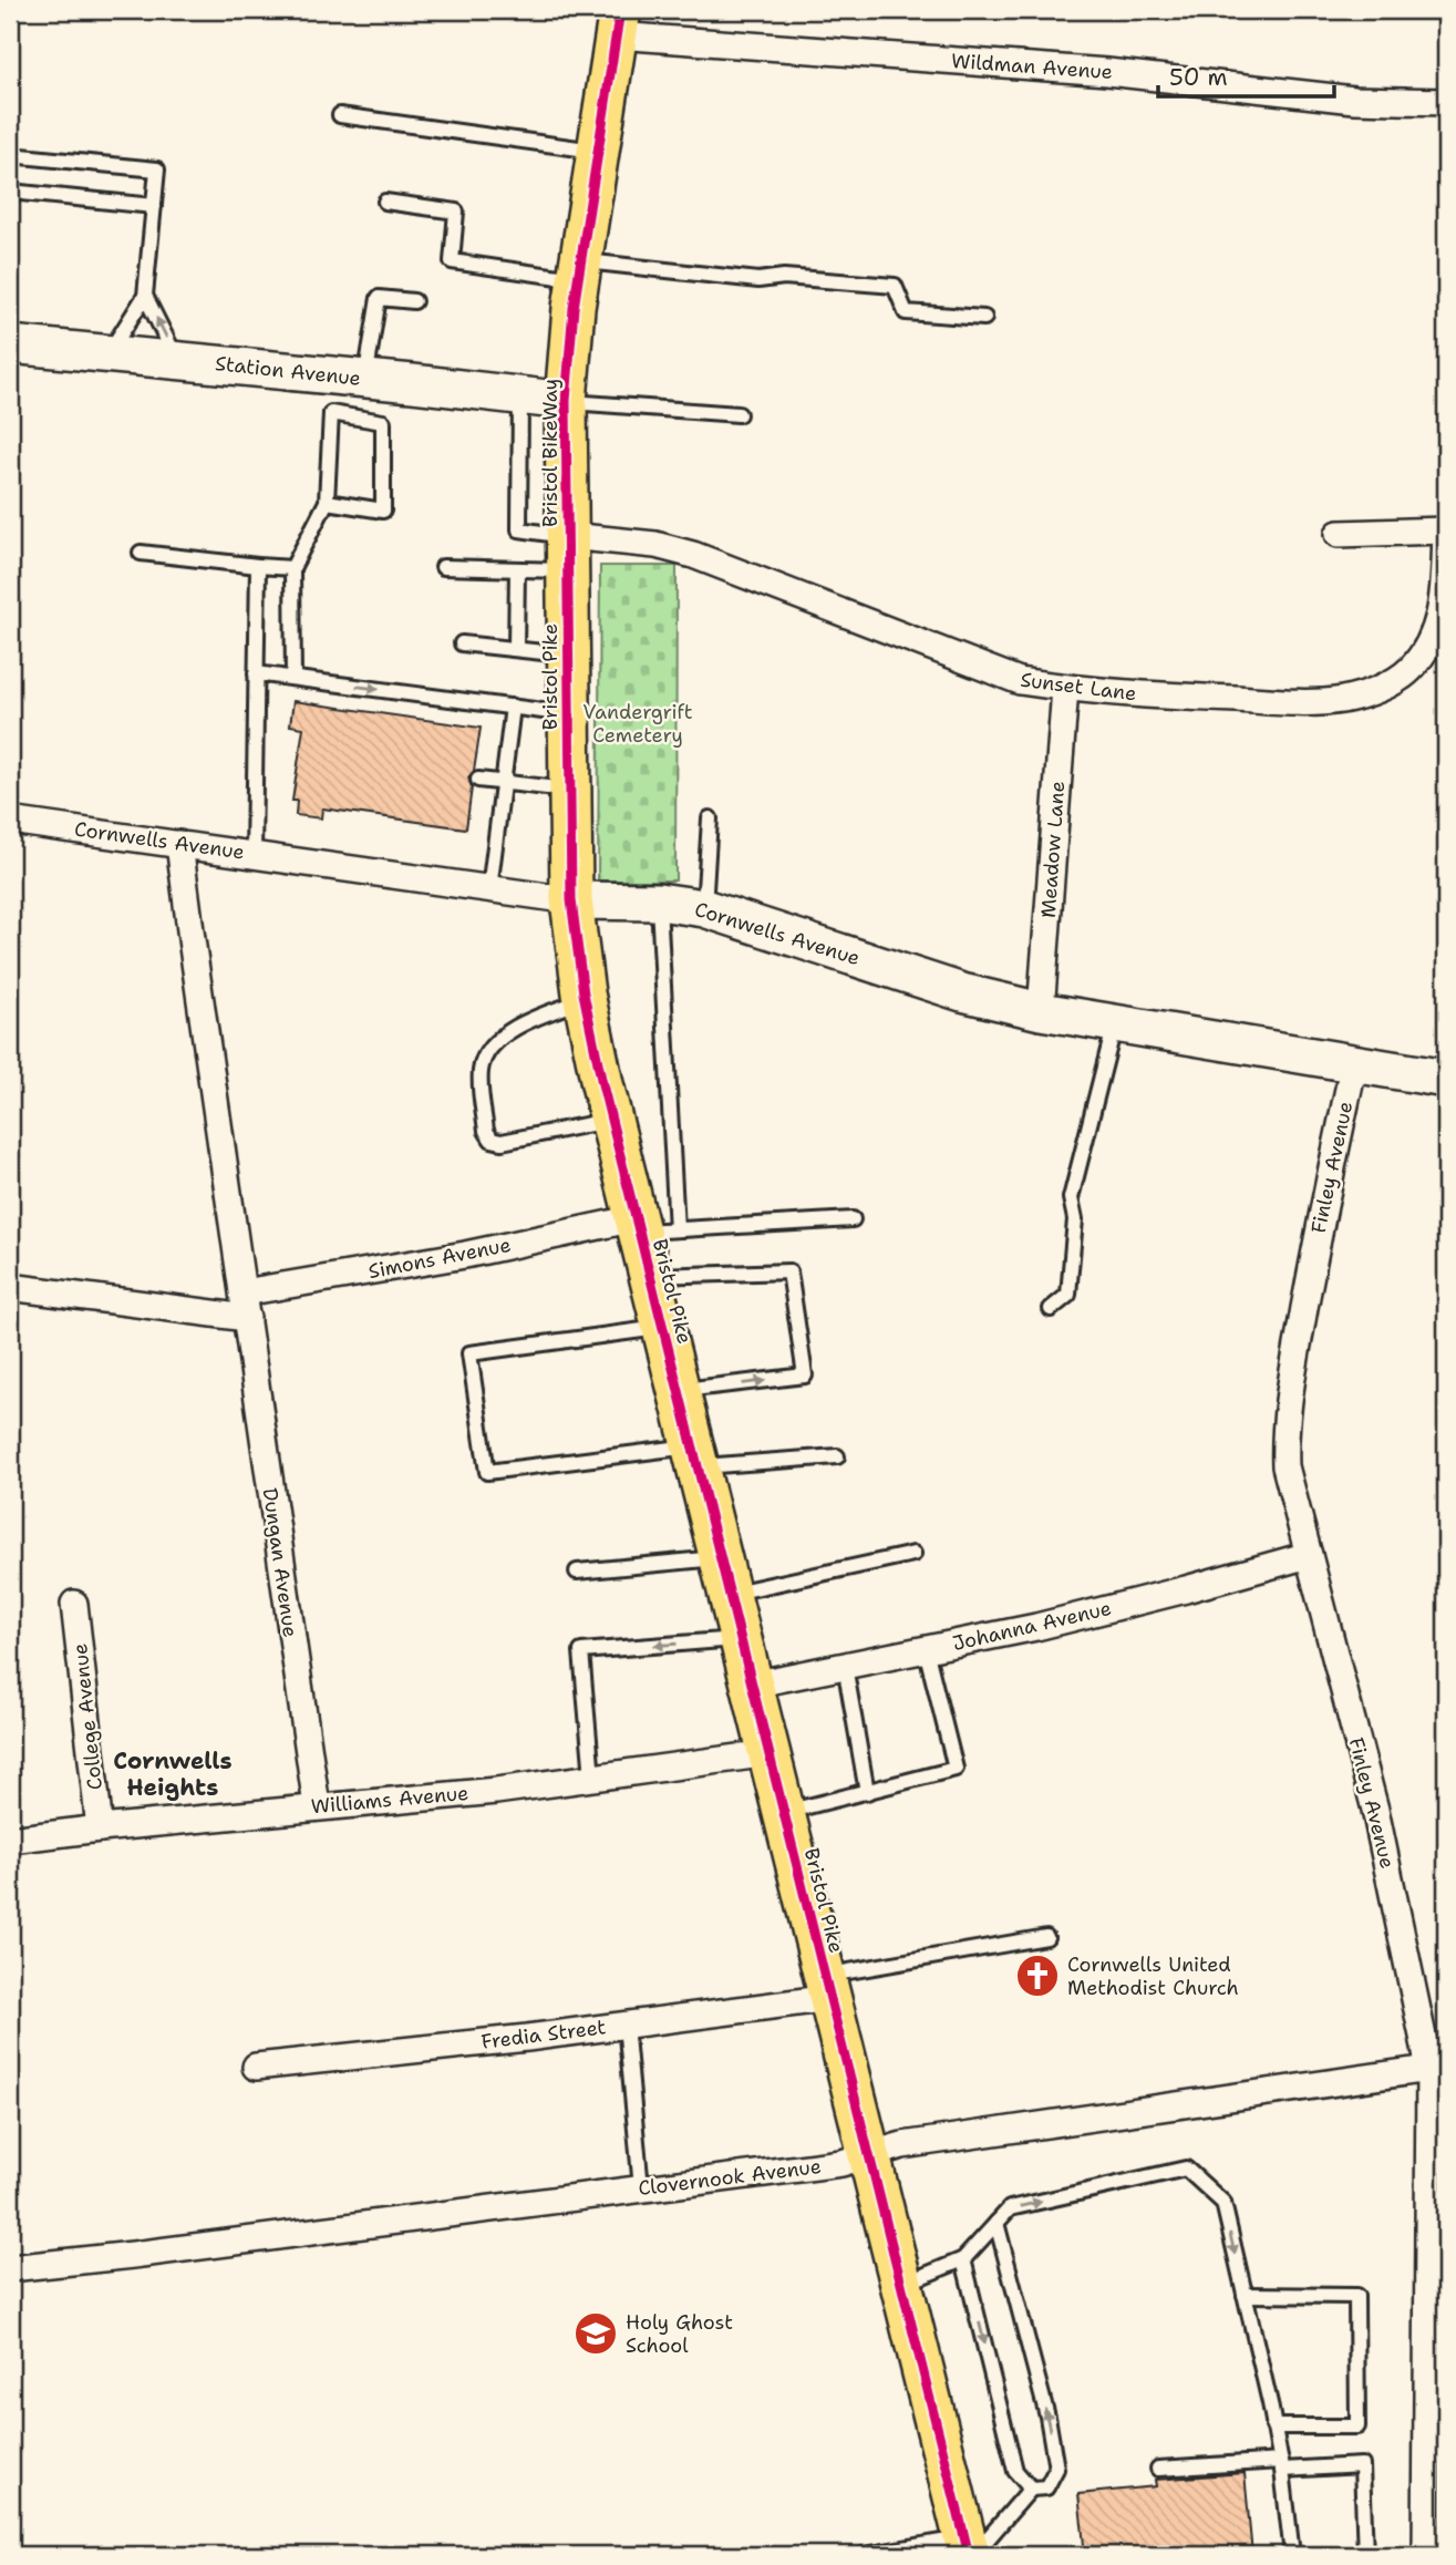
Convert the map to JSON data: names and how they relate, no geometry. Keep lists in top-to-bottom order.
{
  "streets": {
    "main road": ["Bristol Pike"],
    "street": [
      "Wildman Avenue",
      "Station Avenue",
      "Sunset Lane",
      "Cornwells Avenue",
      "Meadow Lane",
      "Finley Avenue",
      "Simons Avenue",
      "Dungan Avenue",
      "Johanna Avenue",
      "College Avenue",
      "Williams Avenue",
      "Fredia Street",
      "Clovernook Avenue"
    ],
    "cycle path": ["Bristol BikeWay"]
  },
  "crossings": [
    ["Wildman Avenue", "Bristol Pike"],
    ["Station Avenue", "Bristol Pike"],
    ["Bristol Pike", "Sunset Lane"],
    ["Bristol Pike", "Cornwells Avenue"],
    ["Bristol Pike", "Simons Avenue"],
    ["Bristol Pike", "Johanna Avenue"],
    ["Bristol Pike", "Williams Avenue"],
    ["Bristol Pike", "Fredia Street"],
    ["Bristol Pike", "Clovernook Avenue"],
    ["Sunset Lane", "Meadow Lane"],
    ["Cornwells Avenue", "Meadow Lane"],
    ["Cornwells Avenue", "Finley Avenue"],
    ["Finley Avenue", "Johanna Avenue"],
    ["Finley Avenue", "Clovernook Avenue"],
    ["Simons Avenue", "Dungan Avenue"],
    ["Dungan Avenue", "Williams Avenue"],
    ["College Avenue", "Williams Avenue"]
  ],
  "districts": ["Cornwells Heights"],
  "parks": ["Vandergrift Cemetery"],
  "places": {
    "church": ["Cornwells United Methodist Church"],
    "school or university": ["Holy Ghost School"]
  },
  "scale_bar": "50 m"
}
